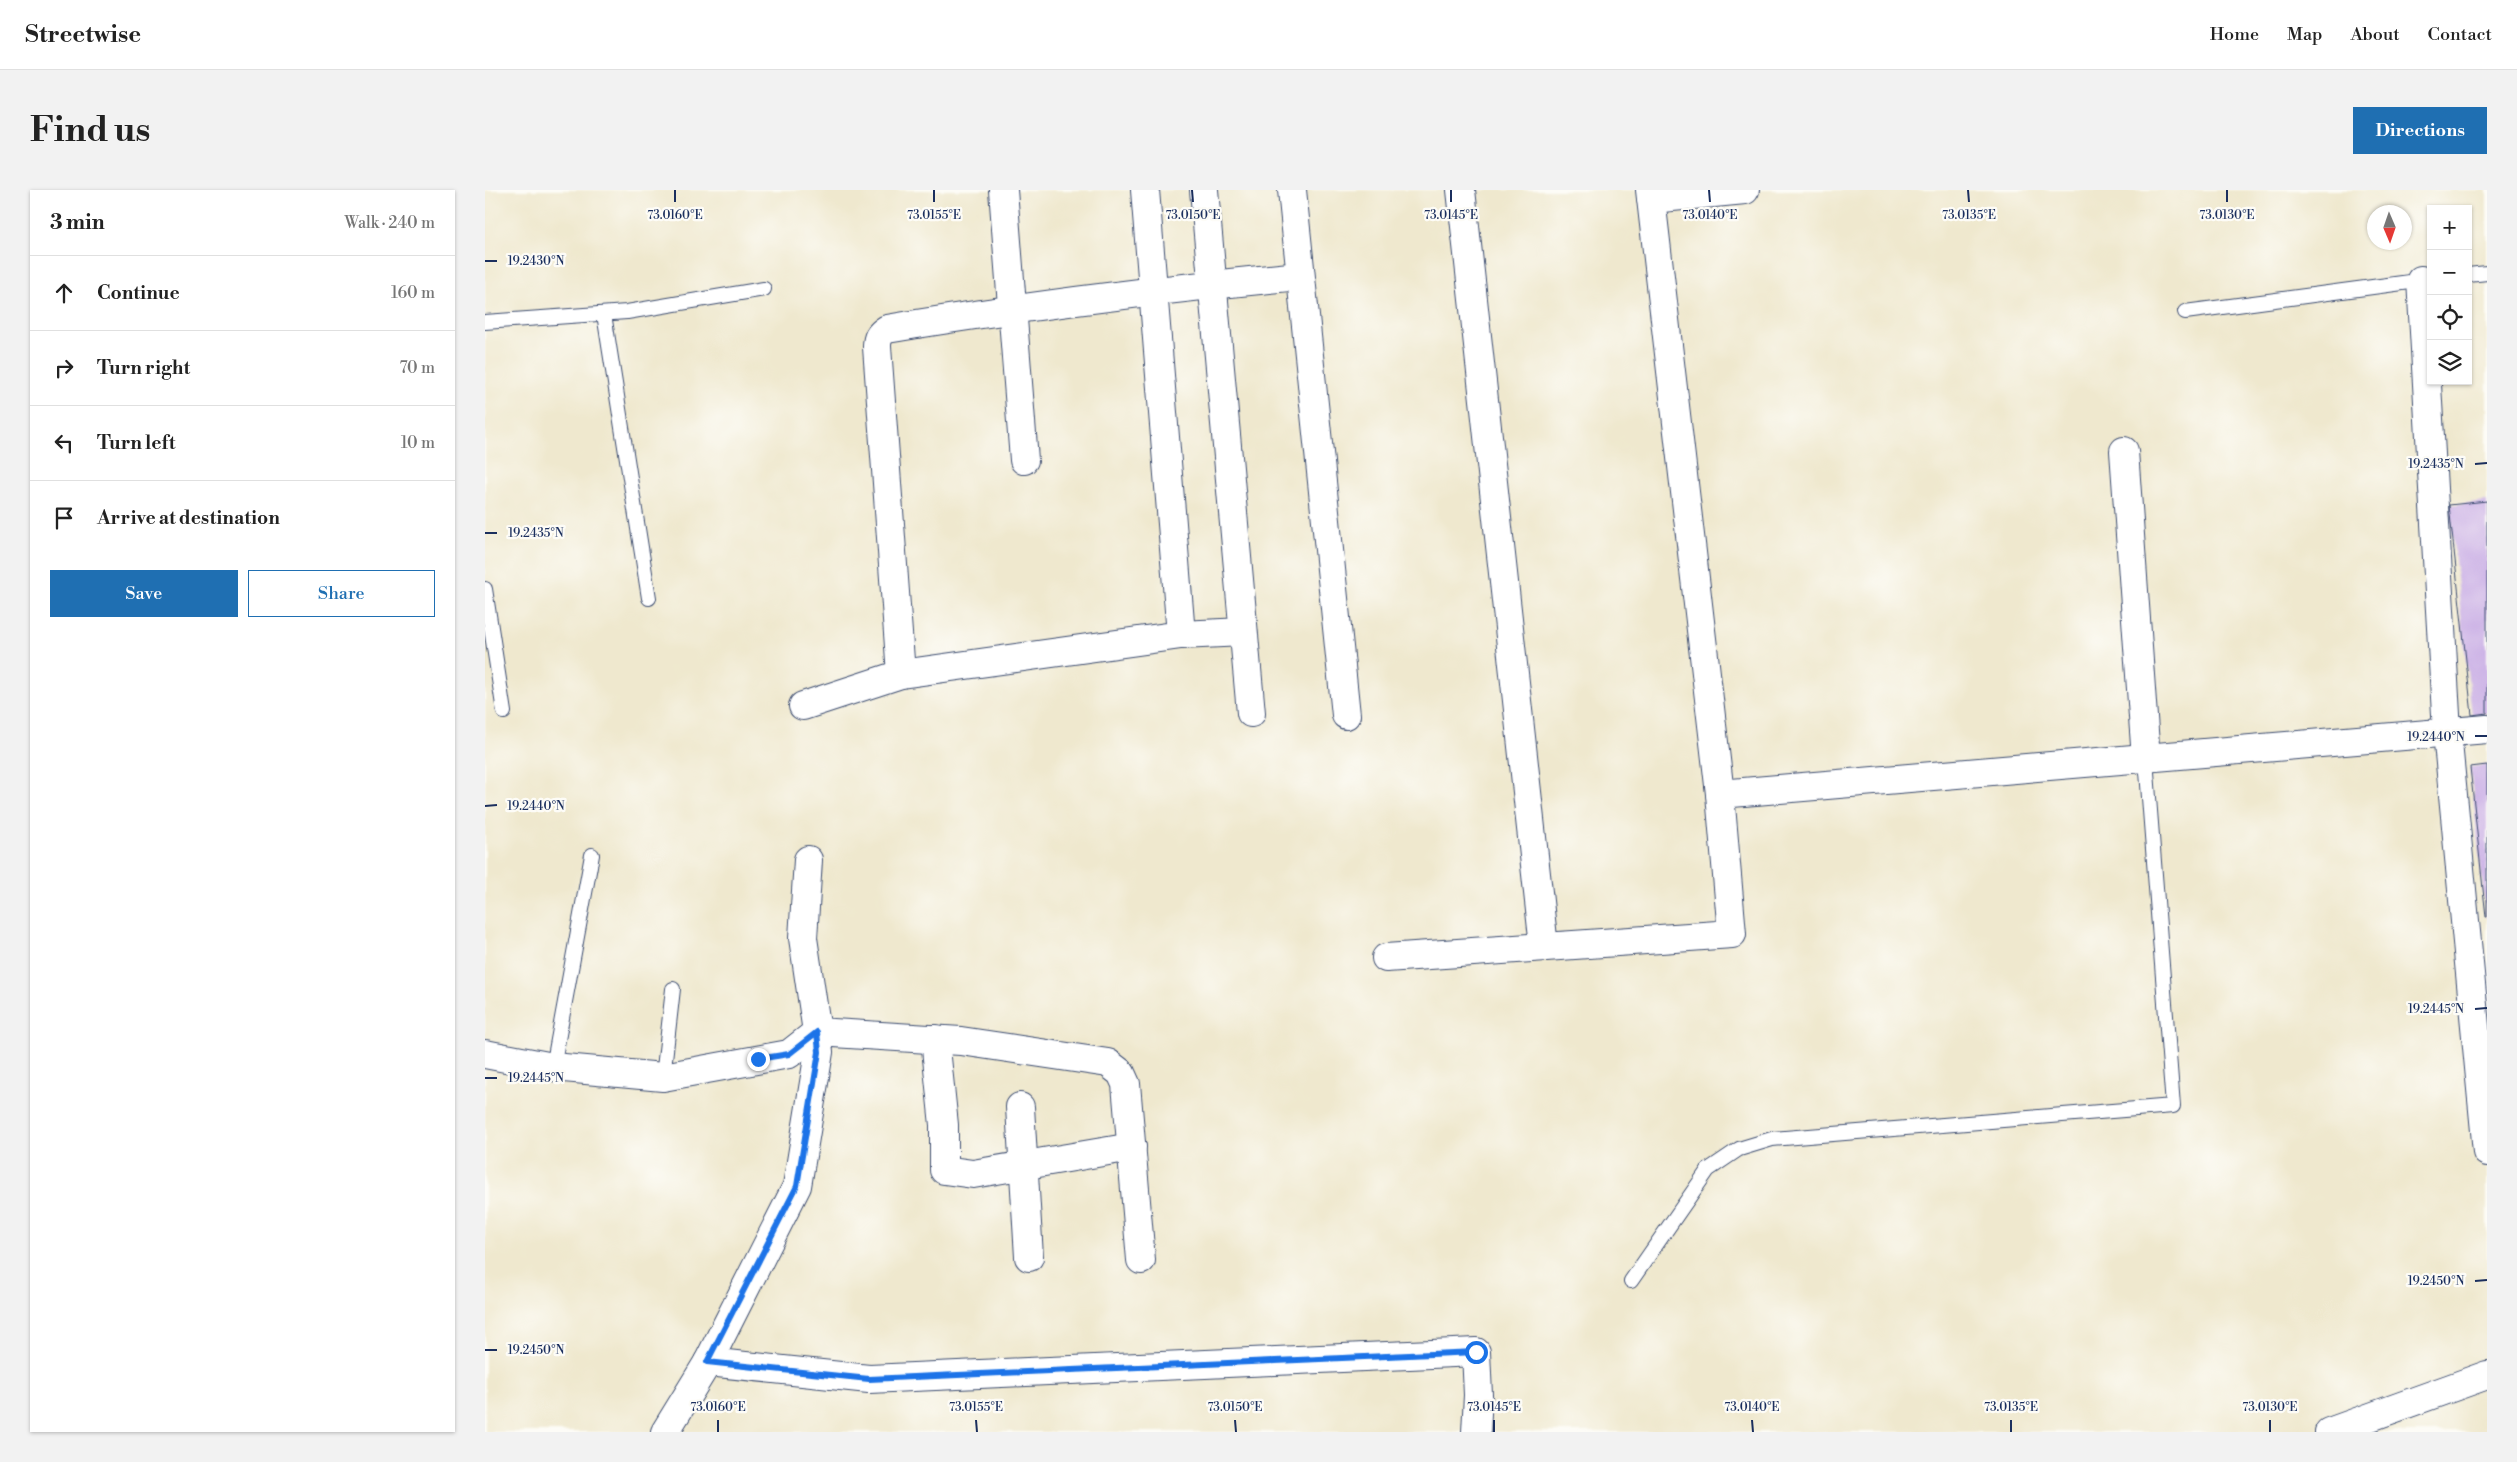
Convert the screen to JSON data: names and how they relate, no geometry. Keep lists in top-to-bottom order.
{
  "north": "bottom",
  "page": {
    "header": "Streetwise",
    "nav": [
      "Home",
      "Map",
      "About",
      "Contact"
    ],
    "buttons": [
      "Directions",
      ["Save", "Share"]
    ],
    "title": "Find us",
    "heading": ["3 min", "Walk · 240 m"],
    "map_buttons": ["+", "−"],
    "list": [
      ["Continue", "160 m"],
      ["Turn right", "70 m"],
      ["Turn left", "10 m"],
      "Arrive at destination"
    ]
  },
  "coordinates": [
    "73.0160°E",
    "73.0155°E",
    "73.0150°E",
    "73.0145°E",
    "73.0140°E",
    "73.0135°E",
    "73.0130°E",
    "19.2430°N",
    "19.2435°N",
    "19.2440°N",
    "19.2445°N",
    "19.2450°N"
  ]
}
